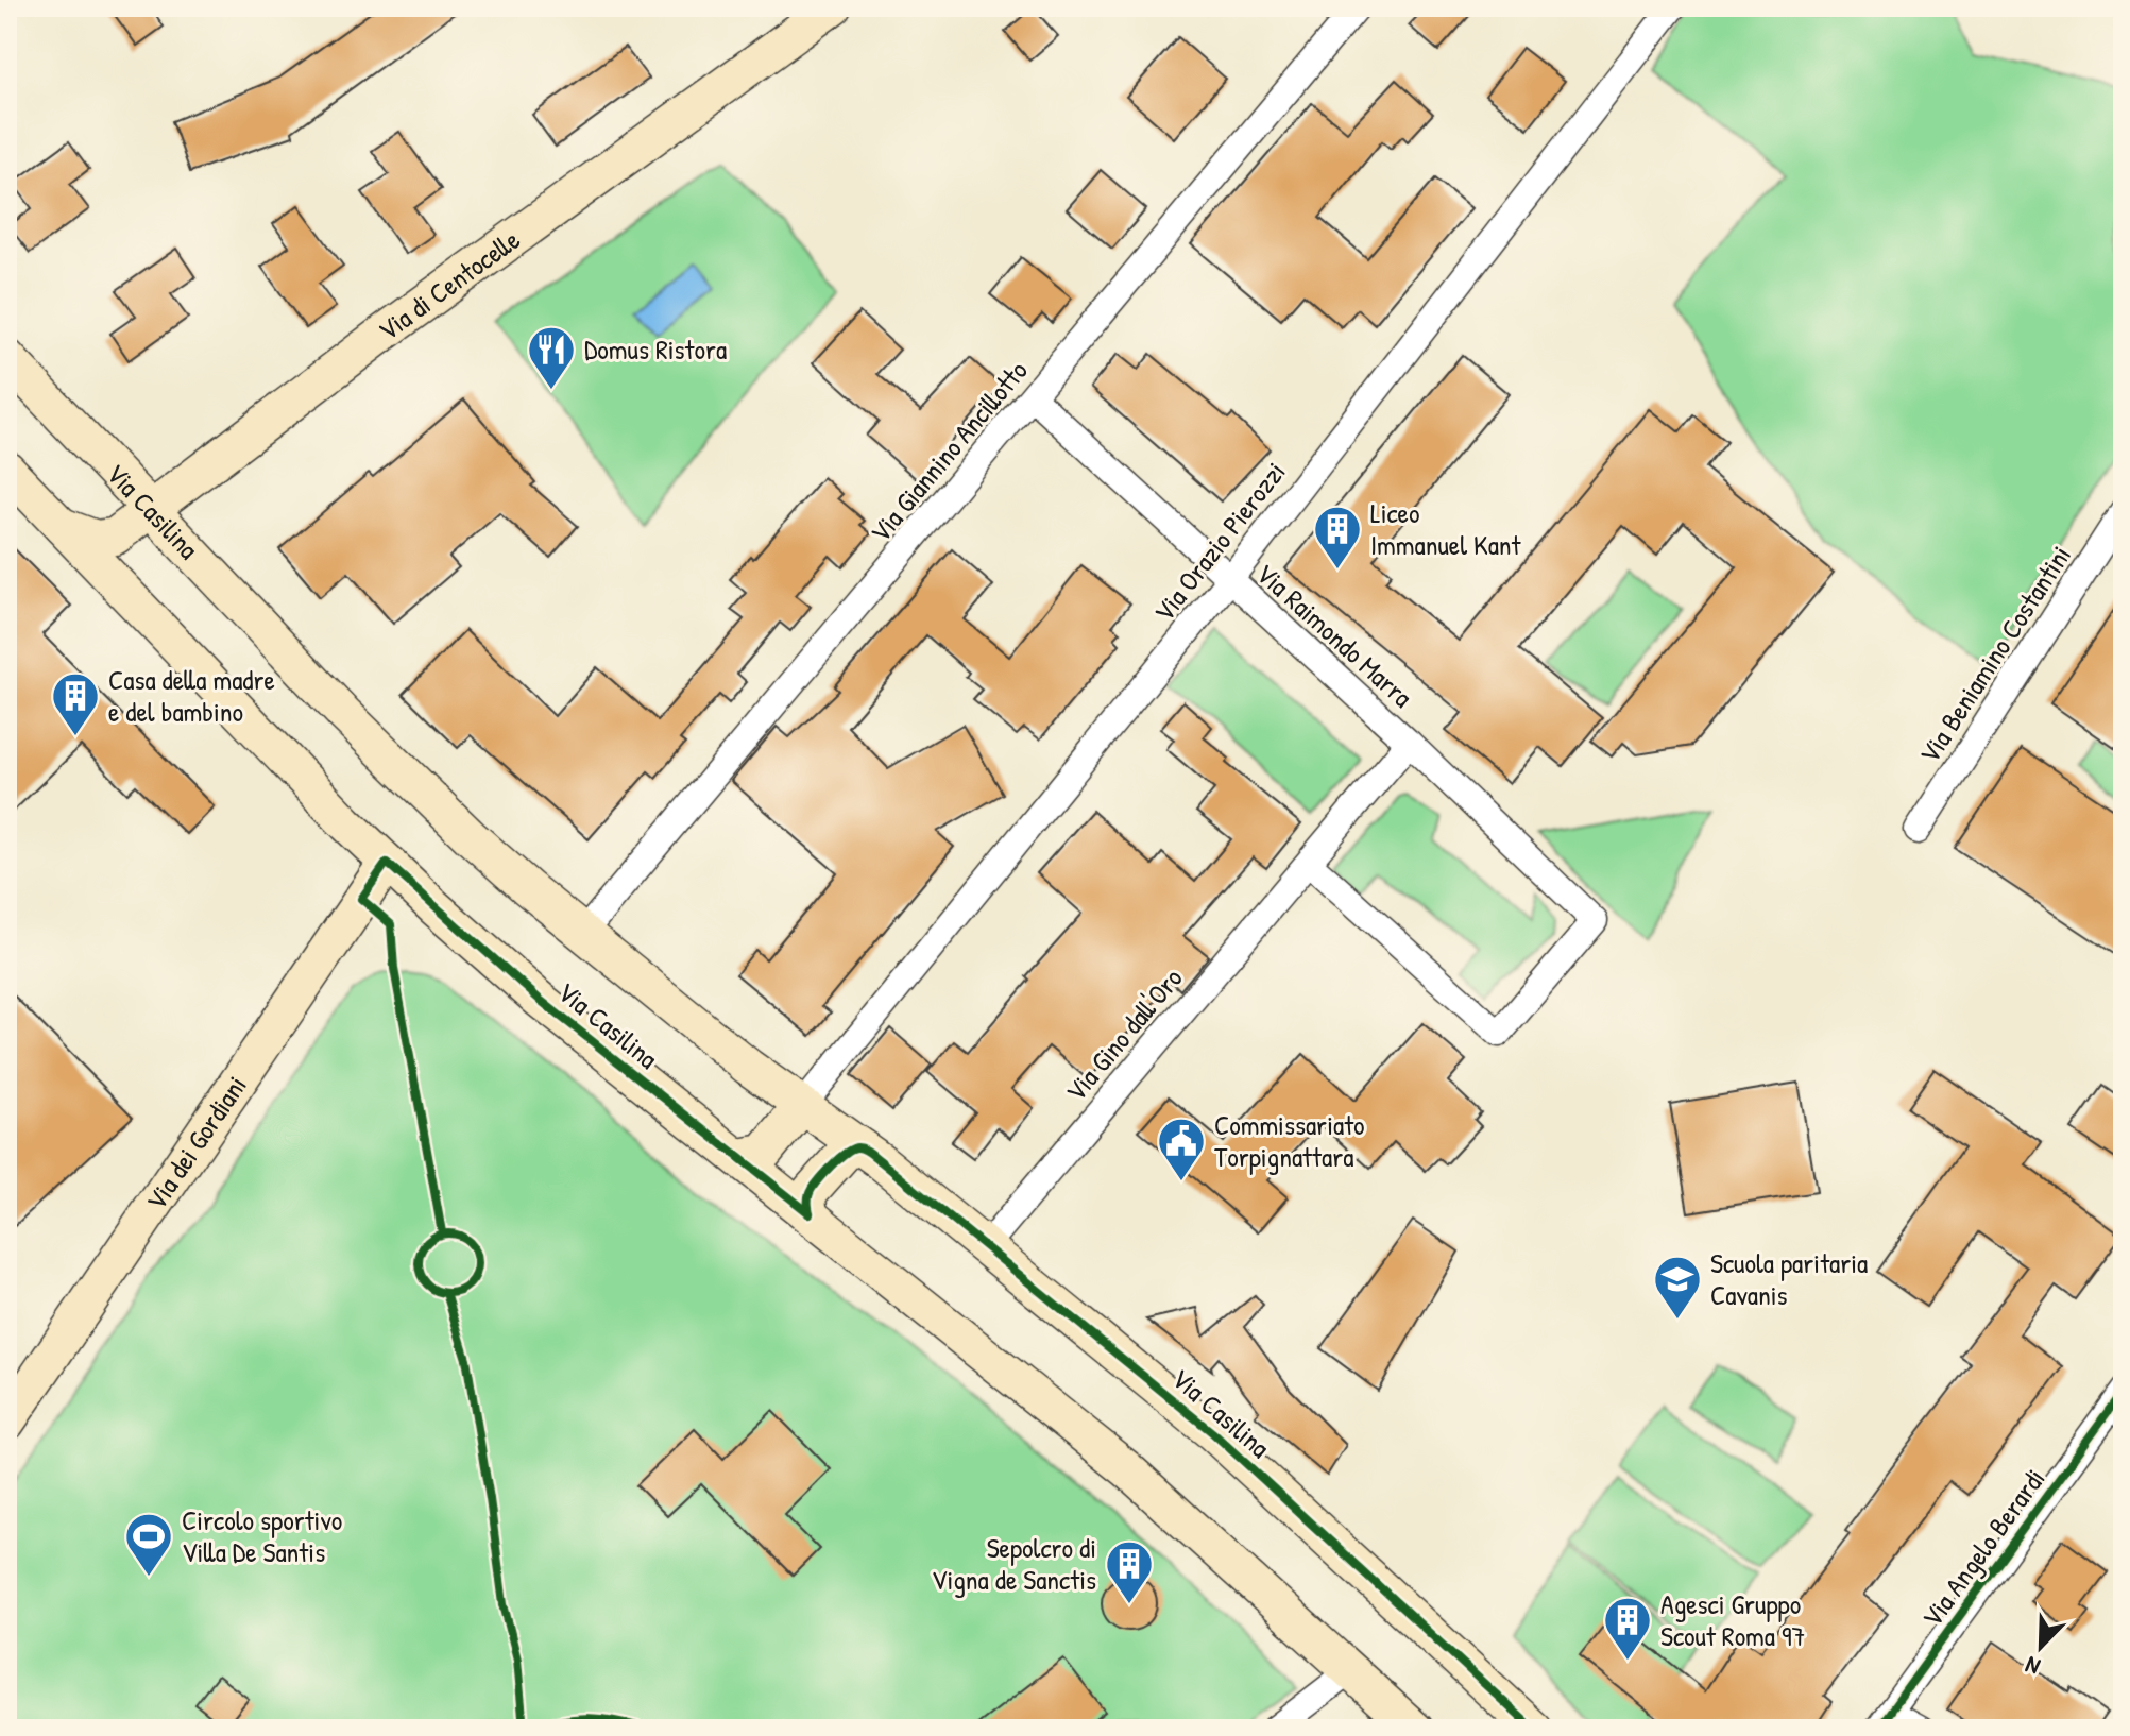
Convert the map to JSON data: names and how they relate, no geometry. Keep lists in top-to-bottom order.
{
  "streets": {
    "main road": ["Via di Centocelle", "Via Casilina", "Via dei Gordiani"],
    "street": [
      "Via Giannino Ancillotto",
      "Via Orazio Pierozzi",
      "Via Raimondo Marra",
      "Via Beniamino Costantini",
      "Via Gino dall'Oro",
      "Via Angelo Berardi"
    ]
  },
  "crossings": [
    ["Via di Centocelle", "Via Casilina"],
    ["Via Giannino Ancillotto", "Via Casilina"],
    ["Via Giannino Ancillotto", "Via Raimondo Marra"],
    ["Via Casilina", "Via Orazio Pierozzi"],
    ["Via Casilina", "Via Gino dall'Oro"],
    ["Via Casilina", "Via dei Gordiani"],
    ["Via Orazio Pierozzi", "Via Raimondo Marra"],
    ["Via Raimondo Marra", "Via Gino dall'Oro"]
  ],
  "places": {
    "restaurant": ["Domus Ristora"],
    "building": [
      "Liceo Immanuel Kant",
      "Casa della madre e del bambino",
      "Sepolcro di Vigna de Sanctis",
      "Agesci Gruppo Scout Roma 97"
    ],
    "public building": ["Commissariato Torpignattara"],
    "school or university": ["Scuola paritaria Cavanis"],
    "sports": ["Circolo sportivo Villa De Santis"]
  },
  "north": "bottom left"
}
